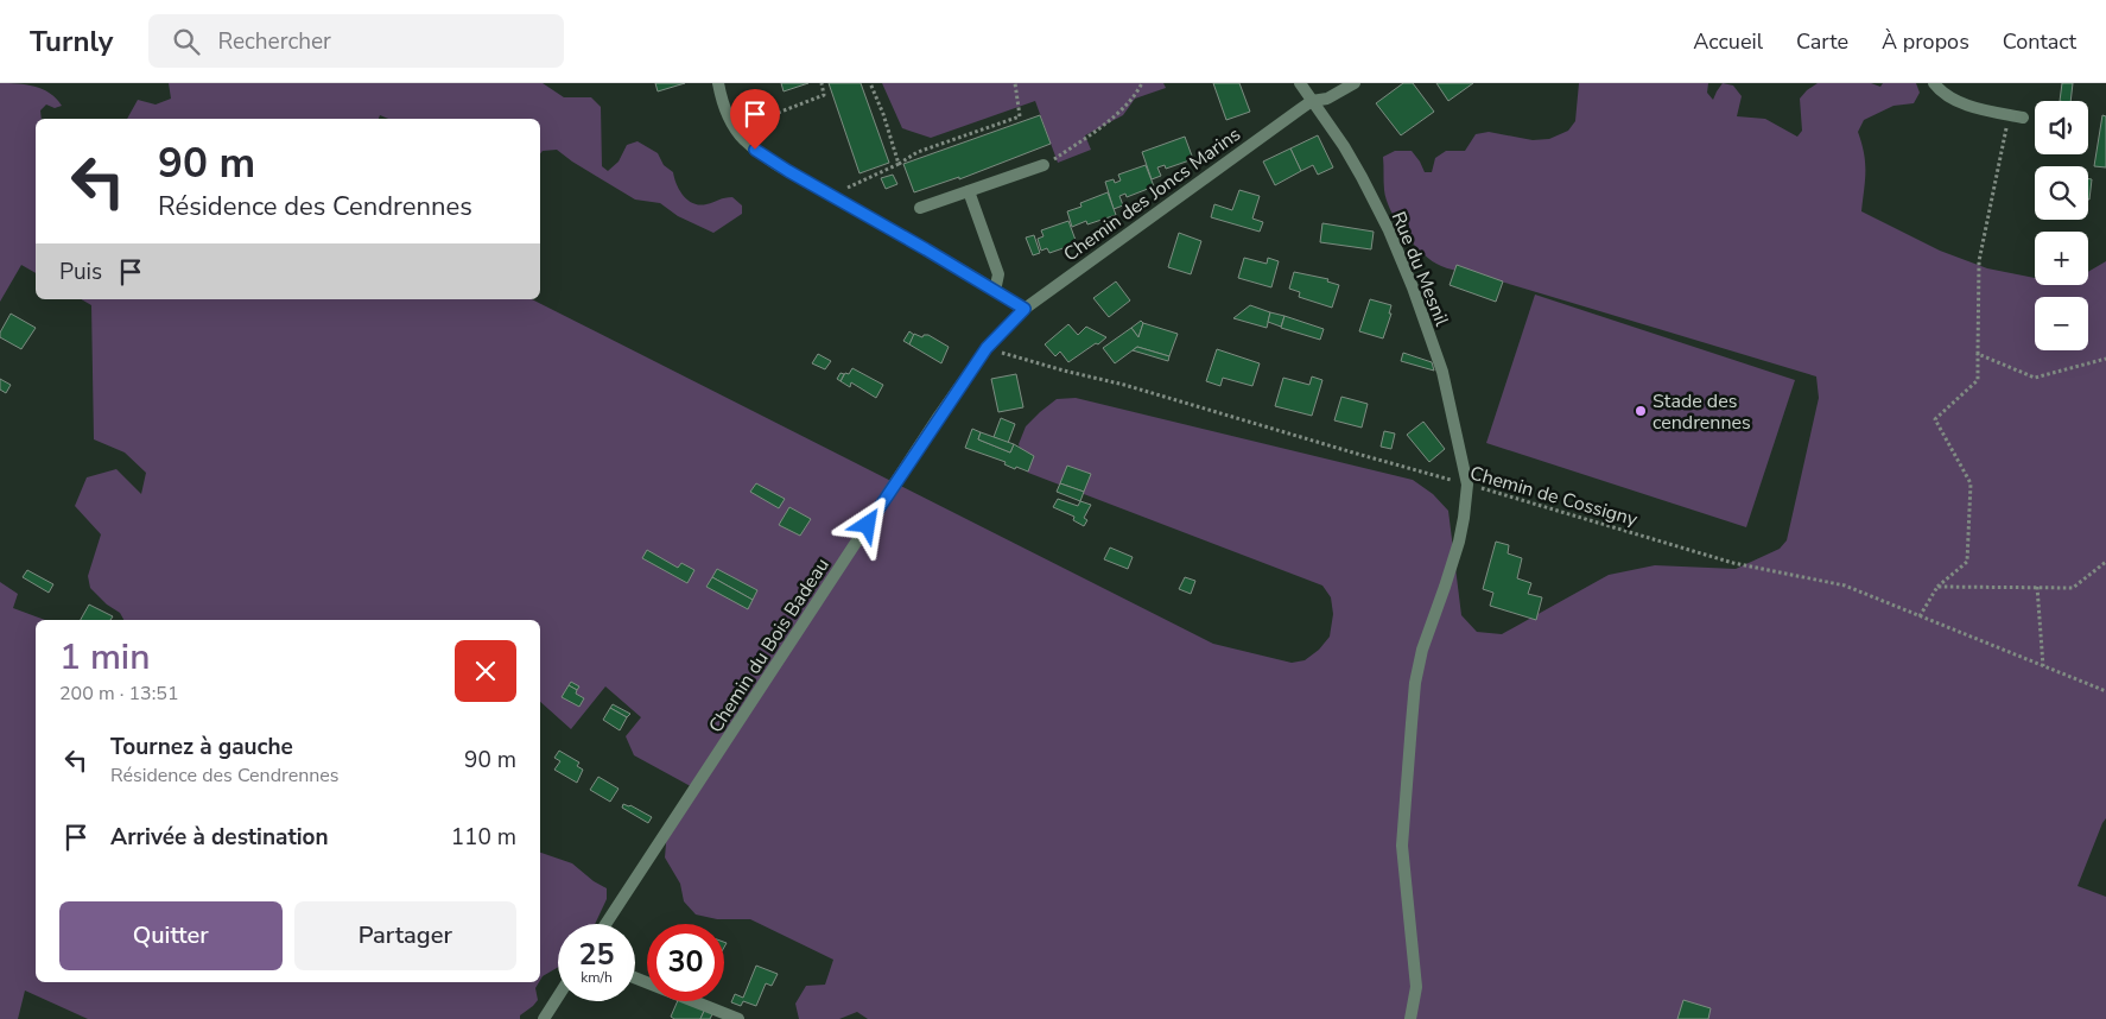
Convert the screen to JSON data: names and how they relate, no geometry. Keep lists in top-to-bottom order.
{
  "streets": {
    "street": ["Chemin des Joncs Marins", "Rue du Mesnil", "Chemin du Bois Badeau"],
    "path": ["Chemin de Cossigny"]
  },
  "crossings": [
    ["Chemin des Joncs Marins", "Rue du Mesnil"],
    ["Chemin des Joncs Marins", "Chemin du Bois Badeau"],
    ["Rue du Mesnil", "Chemin de Cossigny"],
    ["Chemin de Cossigny", "Chemin du Bois Badeau"]
  ],
  "places": ["Stade des cendrennes"],
  "page": {
    "header": "Turnly",
    "search": "Rechercher",
    "nav": [
      "Accueil",
      "Carte",
      "À propos",
      "Contact"
    ],
    "map_buttons": ["+", "−"],
    "turn": ["90 m", "Résidence des Cendrennes"],
    "then": "Puis",
    "heading": ["1 min", "200 m · 13:51"],
    "list": [
      {
        "name": "Tournez à gauche",
        "note": "Résidence des Cendrennes",
        "value": "90 m"
      },
      {
        "name": "Arrivée à destination",
        "value": "110 m"
      }
    ],
    "buttons": ["Quitter", "Partager"],
    "speed": "25 km/h",
    "limit": "30"
  }
}
